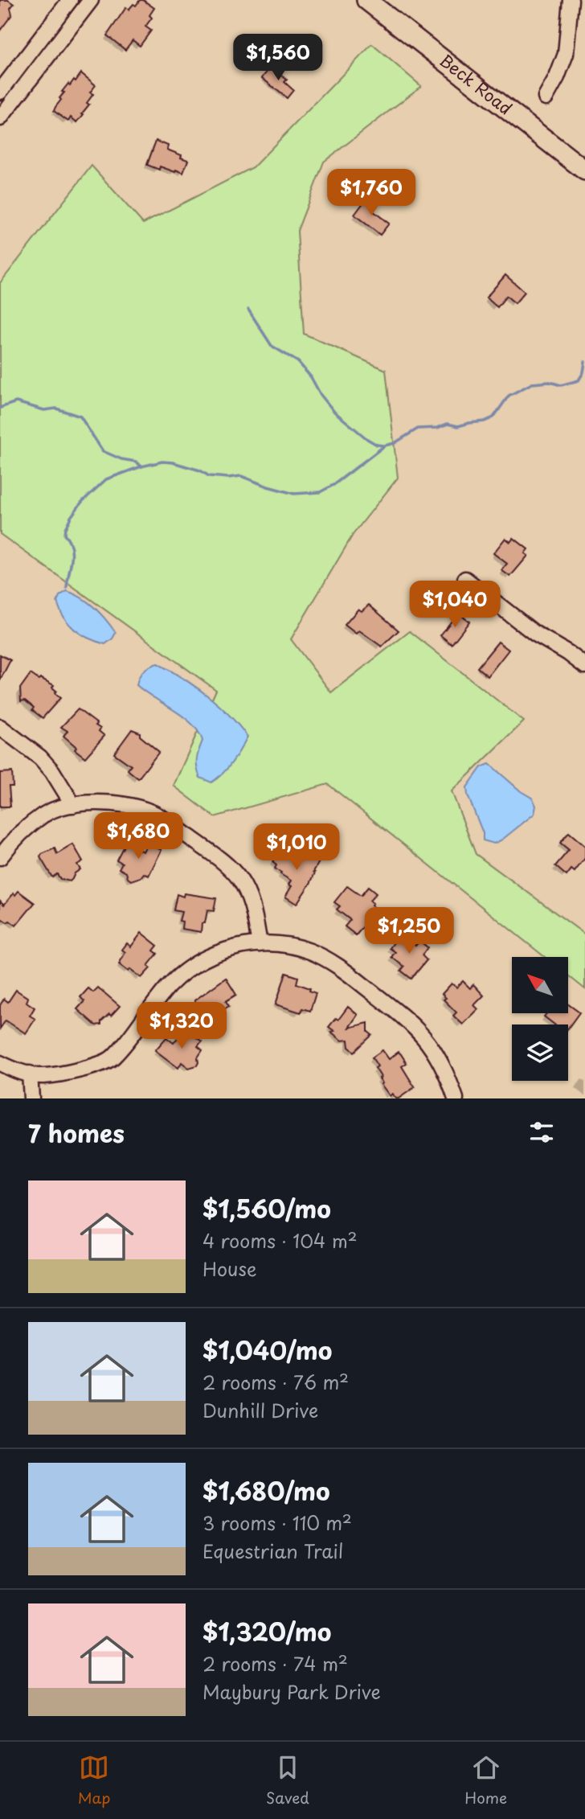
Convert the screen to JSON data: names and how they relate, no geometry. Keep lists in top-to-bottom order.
{
  "streets": {
    "main road": ["Beck Road"]
  },
  "north": "top left",
  "page": {
    "price": [
      "$1,560",
      "$1,760",
      "$1,040",
      "$1,680",
      "$1,010",
      "$1,250",
      "$1,320"
    ],
    "heading": "7 homes",
    "list": [
      {
        "name": "$1,560/mo",
        "note": "4 rooms · 104 m² · House"
      },
      {
        "name": "$1,040/mo",
        "note": "2 rooms · 76 m² · Dunhill Drive"
      },
      {
        "name": "$1,680/mo",
        "note": "3 rooms · 110 m² · Equestrian Trail"
      },
      {
        "name": "$1,320/mo",
        "note": "2 rooms · 74 m² · Maybury Park Drive"
      }
    ],
    "tabs": ["Map", "Saved", "Home"]
  }
}
